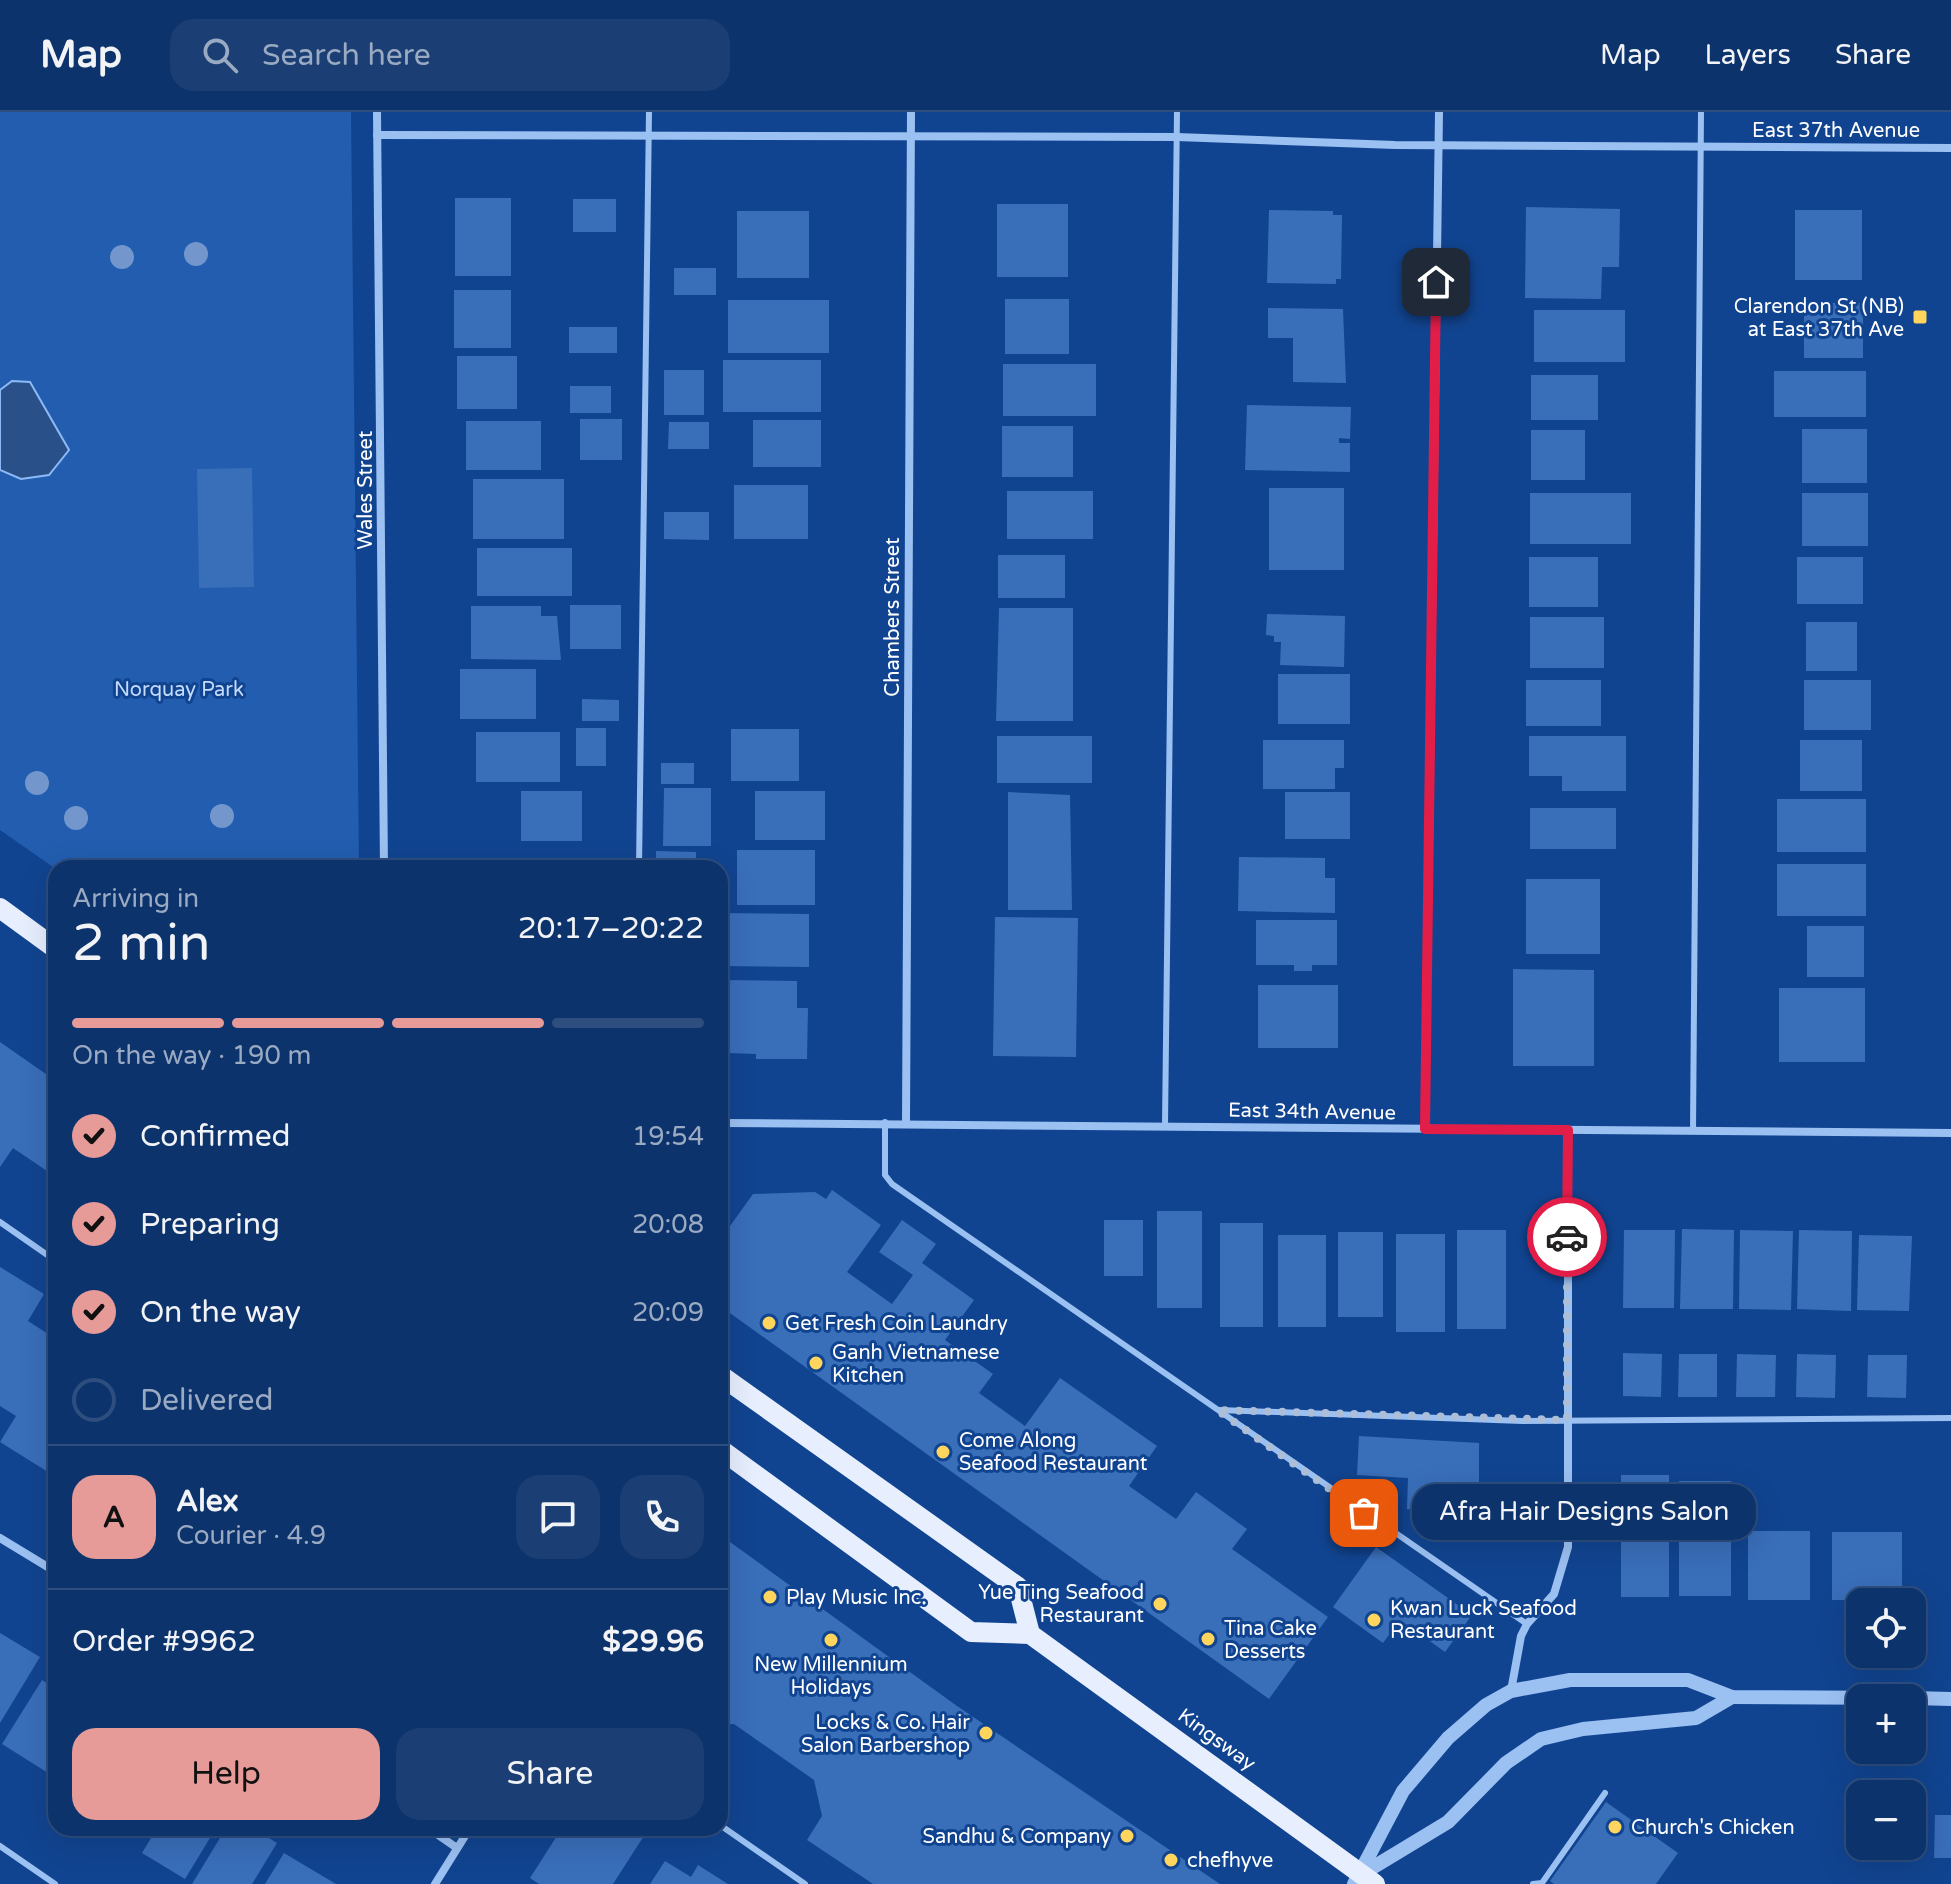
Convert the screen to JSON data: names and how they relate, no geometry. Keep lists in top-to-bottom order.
{
  "streets": {
    "main road": ["Kingsway"],
    "street": [
      "East 37th Avenue",
      "Wales Street",
      "Chambers Street",
      "East 34th Avenue"
    ]
  },
  "crossings": [
    ["East 37th Avenue", "Wales Street"],
    ["East 37th Avenue", "Chambers Street"],
    ["Chambers Street", "East 34th Avenue"]
  ],
  "parks": ["Norquay Park"],
  "places": {
    "transit": ["Clarendon St (NB) at East 37th Ave"],
    "other": [
      "Get Fresh Coin Laundry",
      "Ganh Vietnamese Kitchen",
      "Come Along Seafood Restaurant",
      "Afra Hair Designs Salon",
      "Play Music Inc.",
      "Yue Ting Seafood Restaurant",
      "Kwan Luck Seafood Restaurant",
      "Tina Cake Desserts",
      "New Millennium Holidays",
      "Locks & Co. Hair Salon Barbershop",
      "Church's Chicken",
      "Sandhu & Company",
      "chefhyve"
    ]
  },
  "page": {
    "header": "Map",
    "search": "Search here",
    "nav": ["Map", "Layers", "Share"],
    "heading": ["2 min", "Arriving in", "20:17–20:22"],
    "panel": [
      "Alex",
      "Courier · 4.9",
      "Order #9962",
      "$29.96"
    ],
    "bar": "On the way · 190 m",
    "list": [
      ["Confirmed", "19:54"],
      ["Preparing", "20:08"],
      ["On the way", "20:09"],
      "Delivered"
    ],
    "round": "A",
    "bubble": "Afra Hair Designs Salon",
    "map_buttons": ["+", "−"],
    "buttons": ["Help", "Share"]
  }
}
